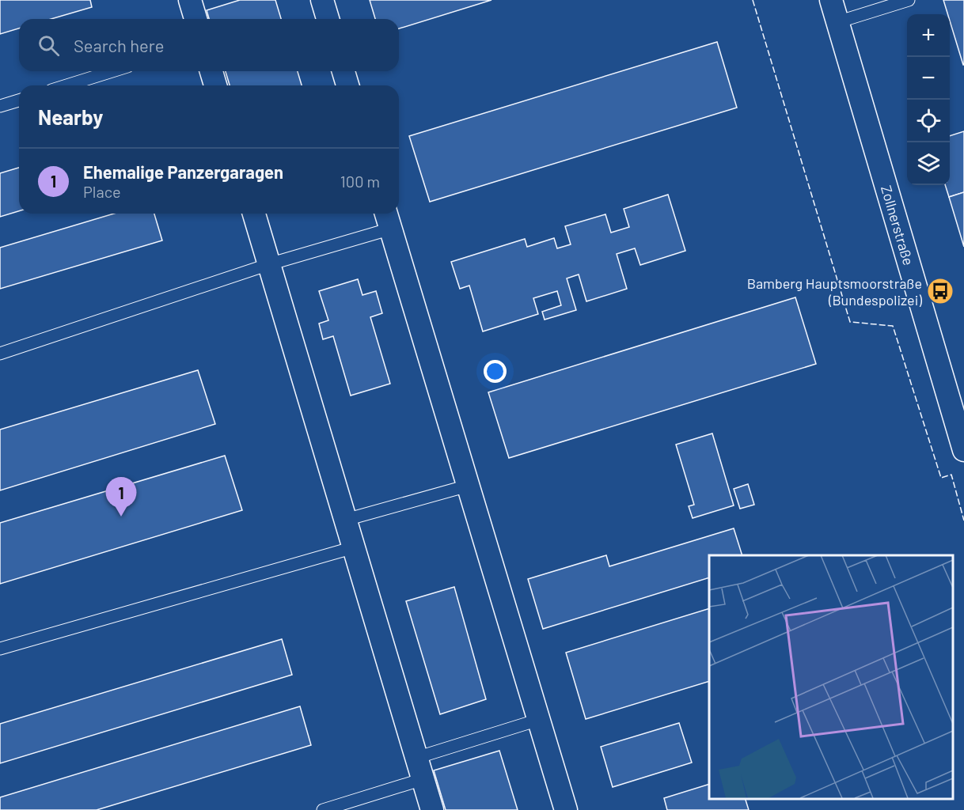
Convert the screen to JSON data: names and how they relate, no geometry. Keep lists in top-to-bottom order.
{
  "streets": {
    "street": ["Zollnerstraße"]
  },
  "places": {
    "bus stop": ["Bamberg Hauptsmoorstraße (Bundespolizei)"]
  },
  "page": {
    "map_buttons": ["+", "−"],
    "search": "Search here",
    "heading": "Nearby",
    "list": [
      {
        "mark": "1",
        "name": "Ehemalige Panzergaragen",
        "note": "Place",
        "value": "100 m"
      }
    ],
    "pins": "1"
  }
}
